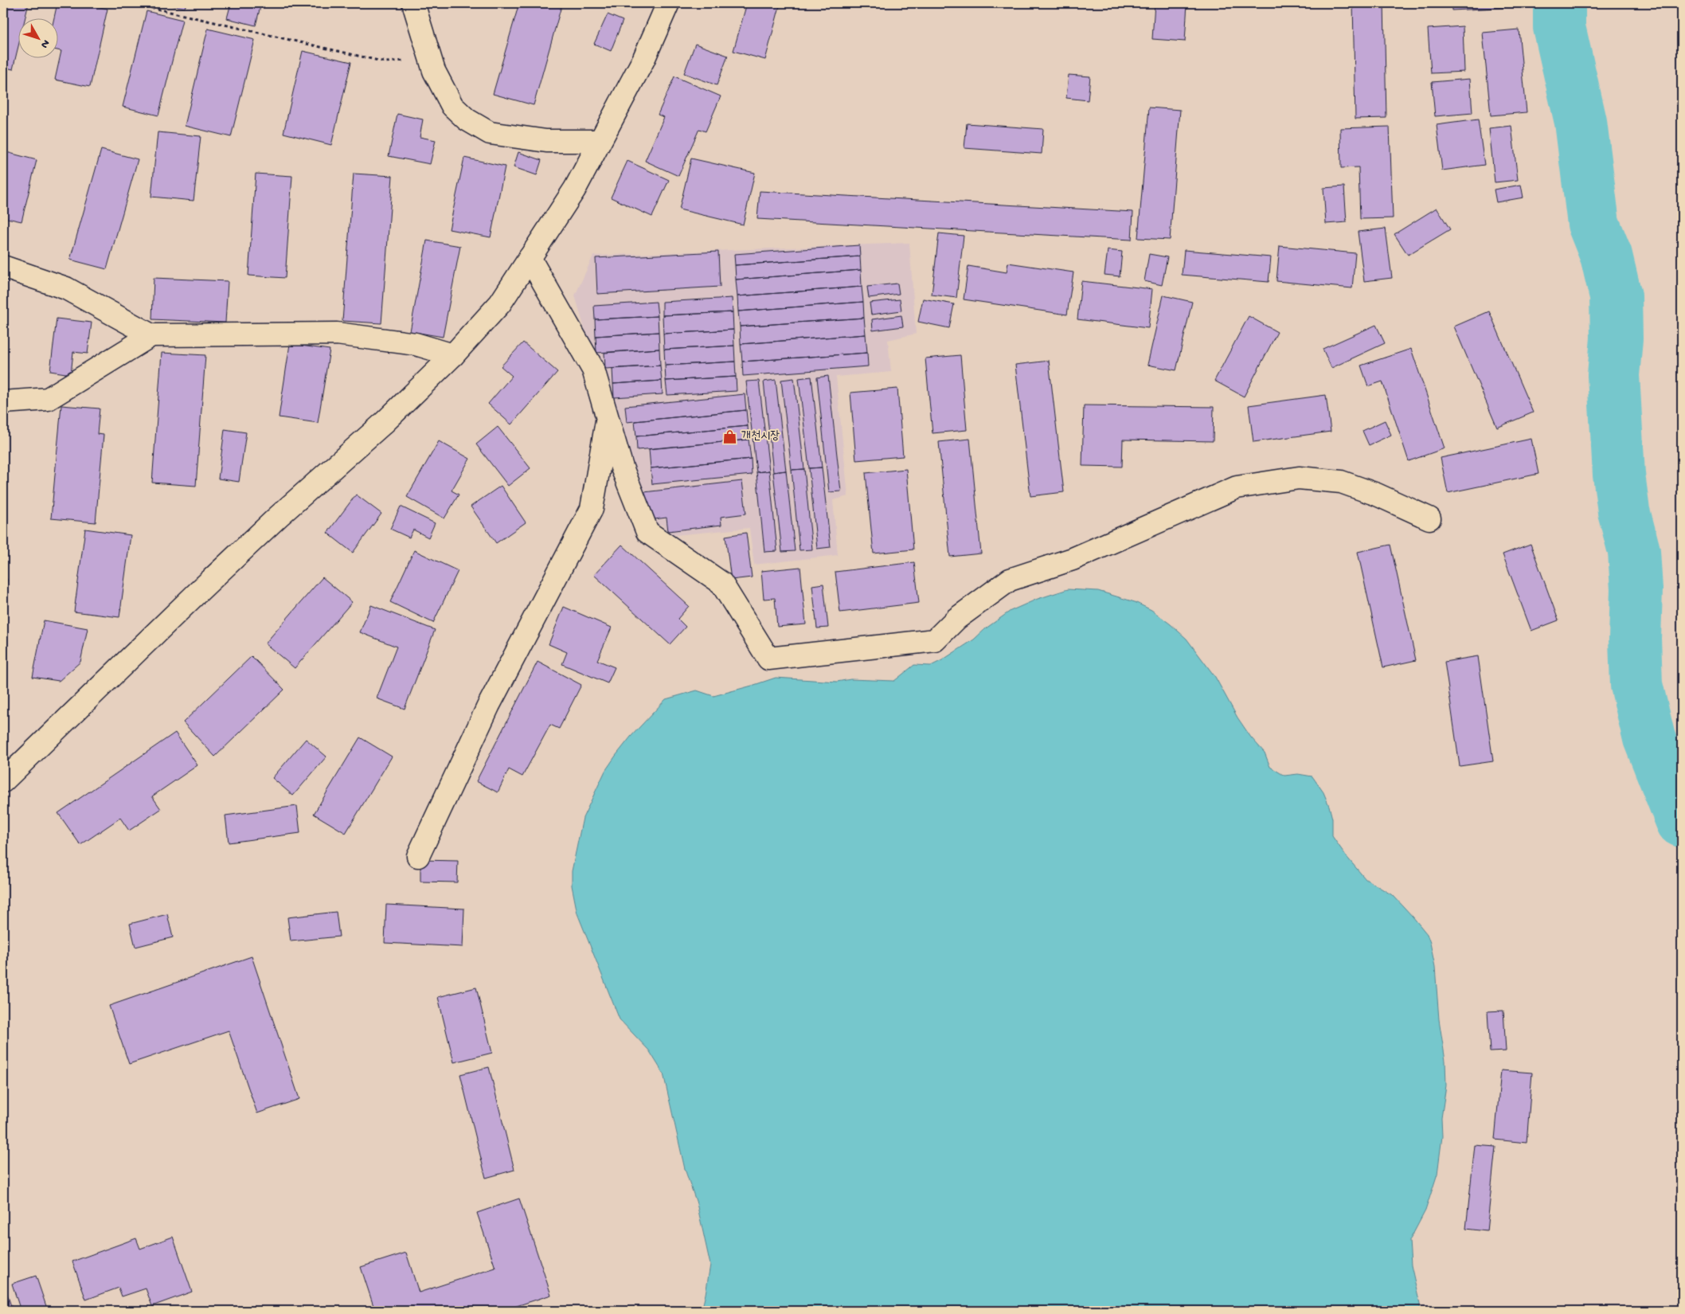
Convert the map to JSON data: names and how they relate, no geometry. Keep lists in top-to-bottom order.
{
  "places": {
    "shop": ["개천시장"]
  },
  "north": "bottom right"
}
